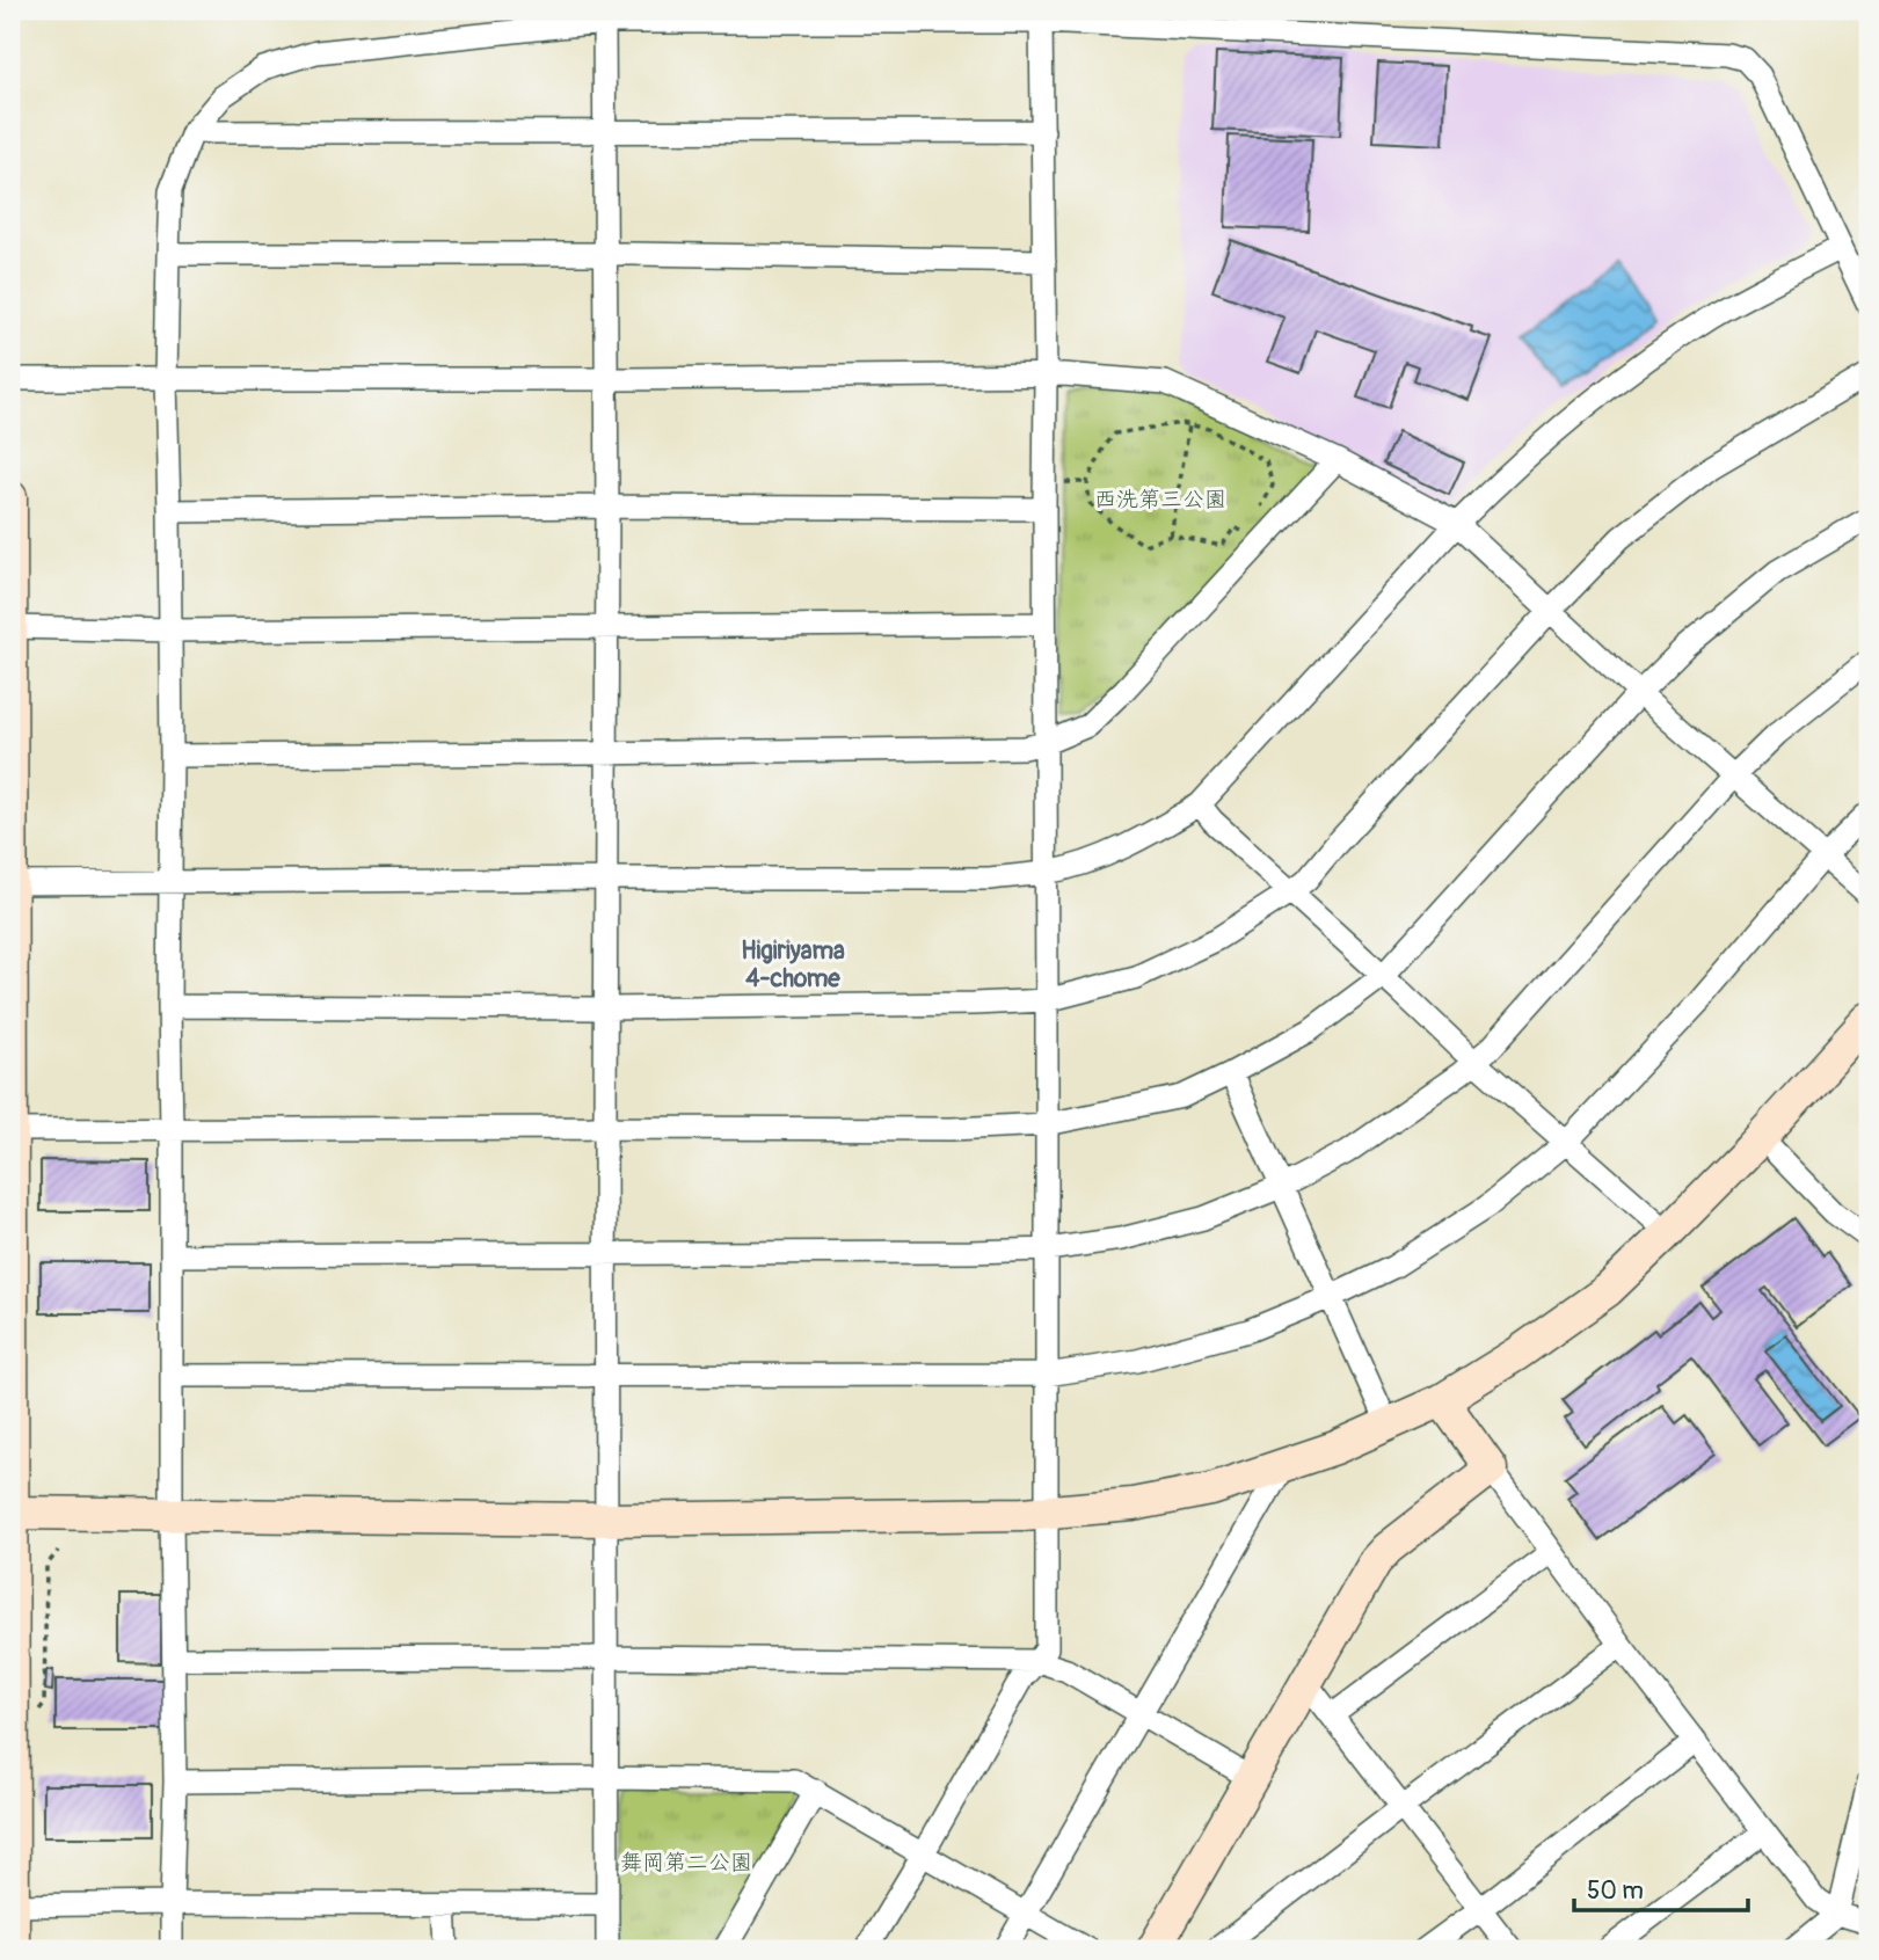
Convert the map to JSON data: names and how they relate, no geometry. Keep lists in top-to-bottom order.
{
  "districts": ["Higiriyama 4-chome"],
  "parks": ["西洗第三公園", "舞岡第二公園"],
  "scale_bar": "50 m"
}
